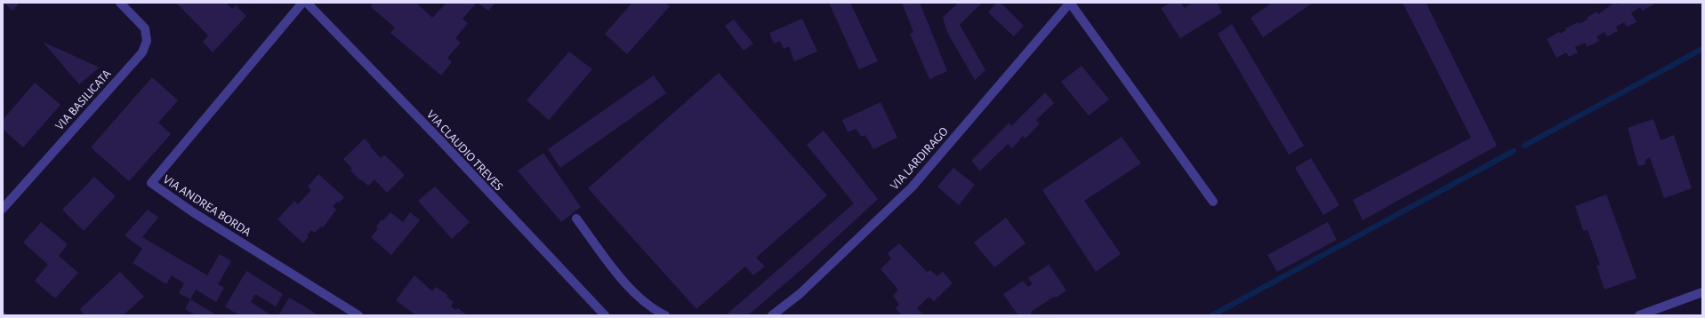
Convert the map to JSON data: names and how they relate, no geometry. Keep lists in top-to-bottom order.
{
  "streets": {
    "street": [
      "VIA BASILICATA",
      "VIA CLAUDIO TREVES",
      "VIA LARDIRAGO",
      "VIA ANDREA BORDA"
    ]
  }
}
